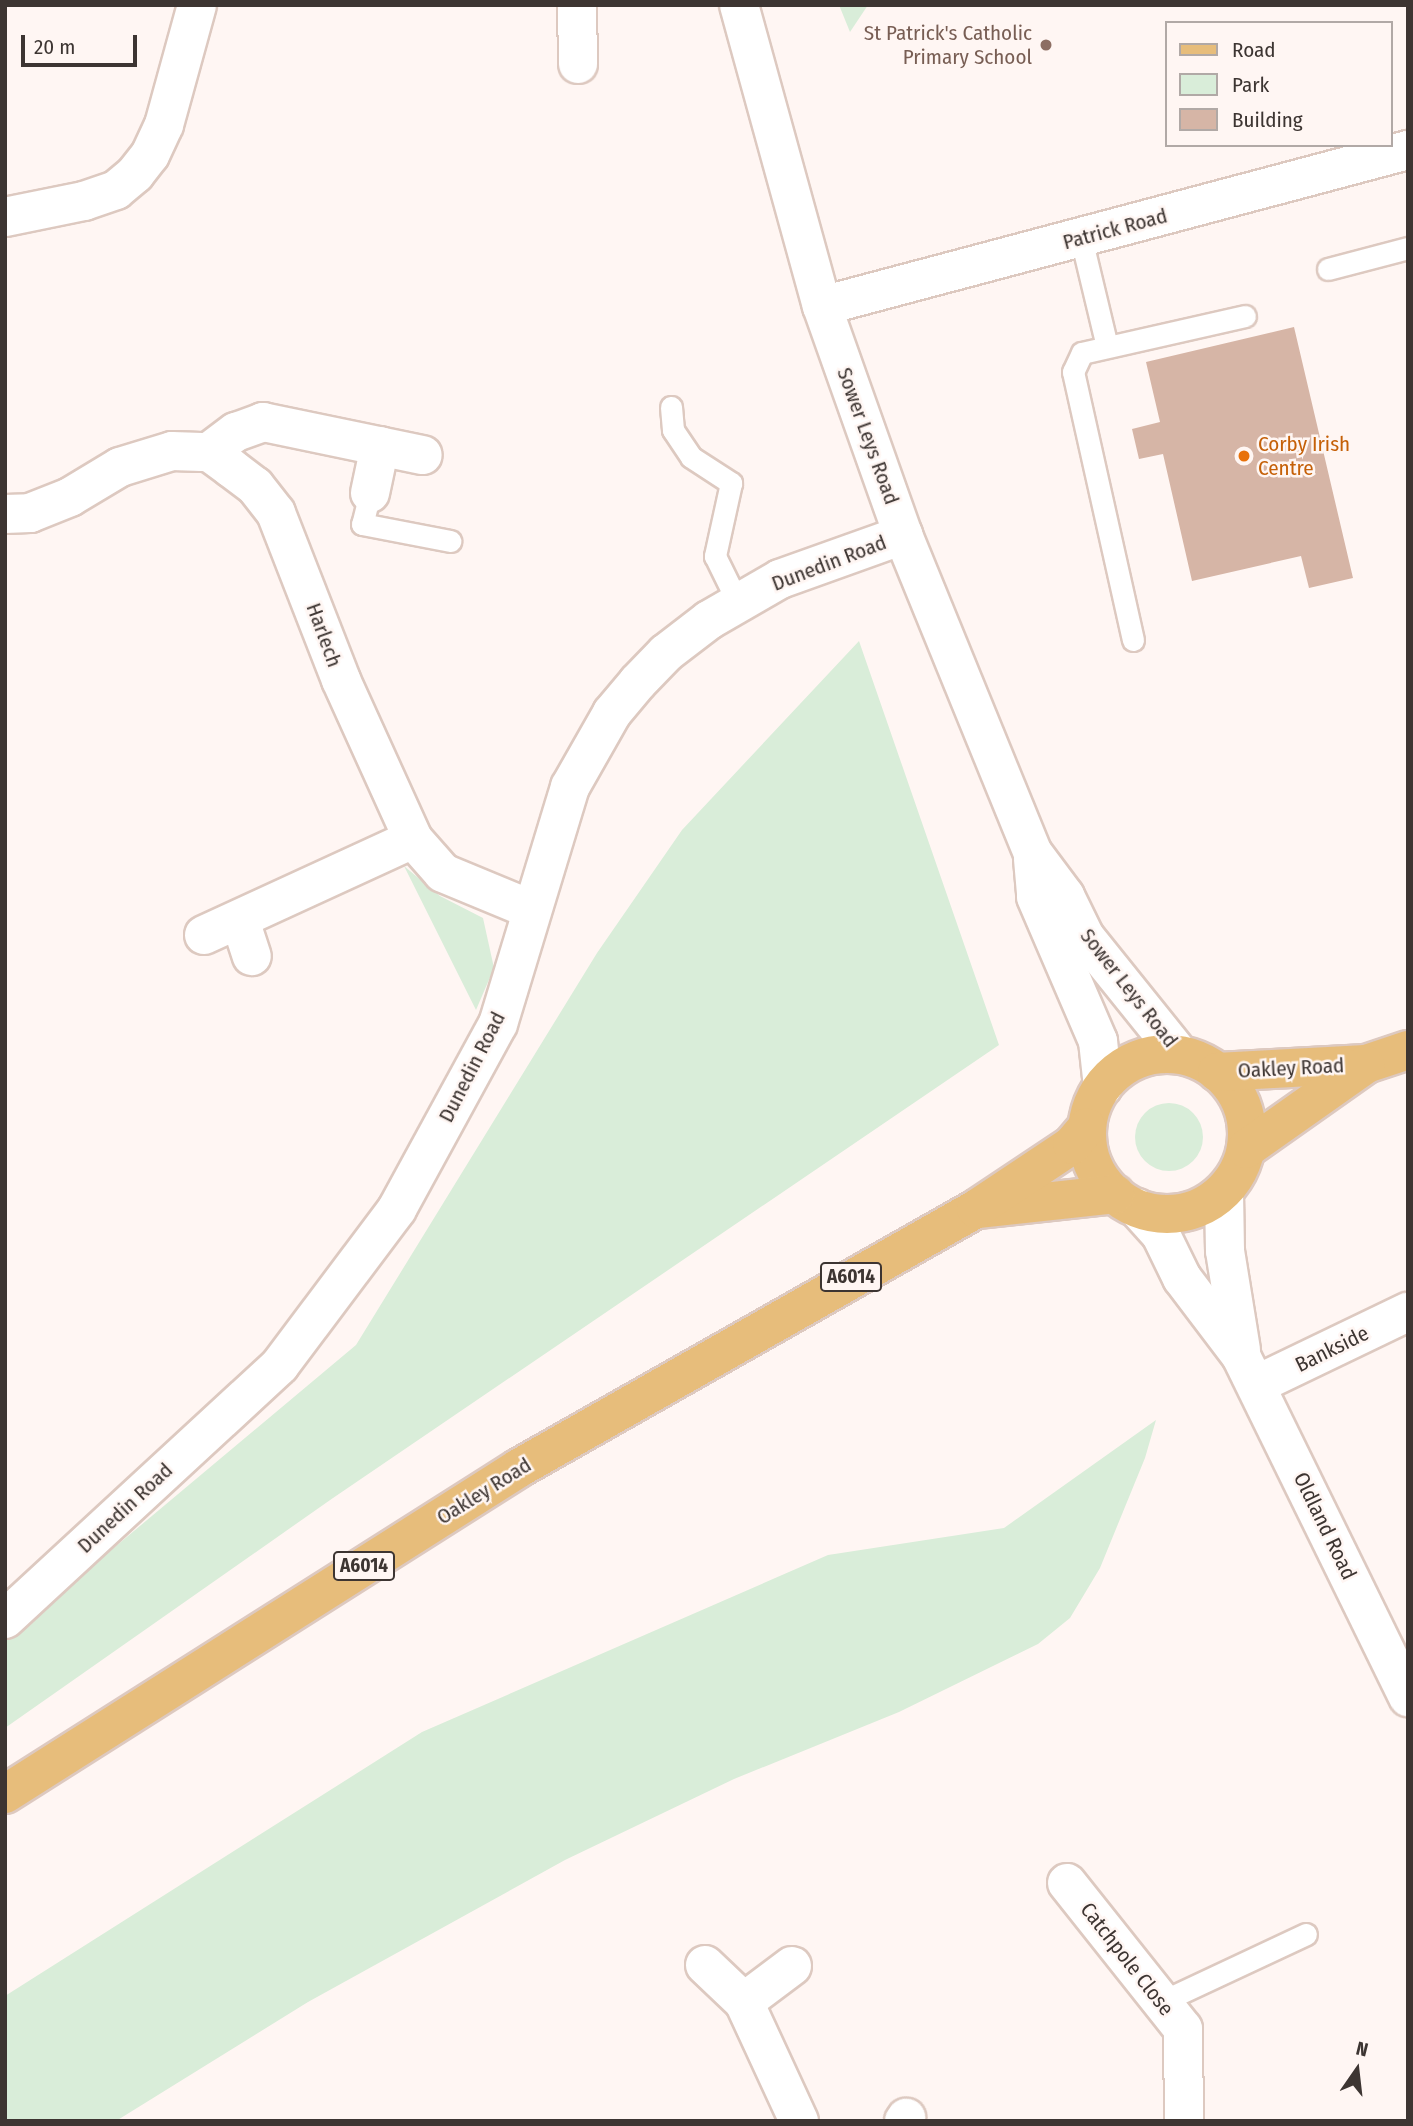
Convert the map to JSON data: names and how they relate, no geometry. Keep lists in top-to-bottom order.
{
  "streets": {
    "main road": ["Oakley Road", "A6014"],
    "street": [
      "Patrick Road",
      "Sower Leys Road",
      "Dunedin Road",
      "Harlech",
      "Bankside",
      "Oldland Road",
      "Catchpole Close"
    ]
  },
  "crossings": [
    ["Patrick Road", "Sower Leys Road"],
    ["Sower Leys Road", "Dunedin Road"],
    ["Sower Leys Road", "Oakley Road"],
    ["Sower Leys Road", "Oldland Road"],
    ["Dunedin Road", "Harlech"],
    ["Oakley Road", "Oldland Road"],
    ["Bankside", "Oldland Road"]
  ],
  "places": ["St Patrick's Catholic Primary School", "Corby Irish Centre"],
  "legend": ["Road", "Park", "Building"],
  "scale_bar": "20 m",
  "north": "top"
}
